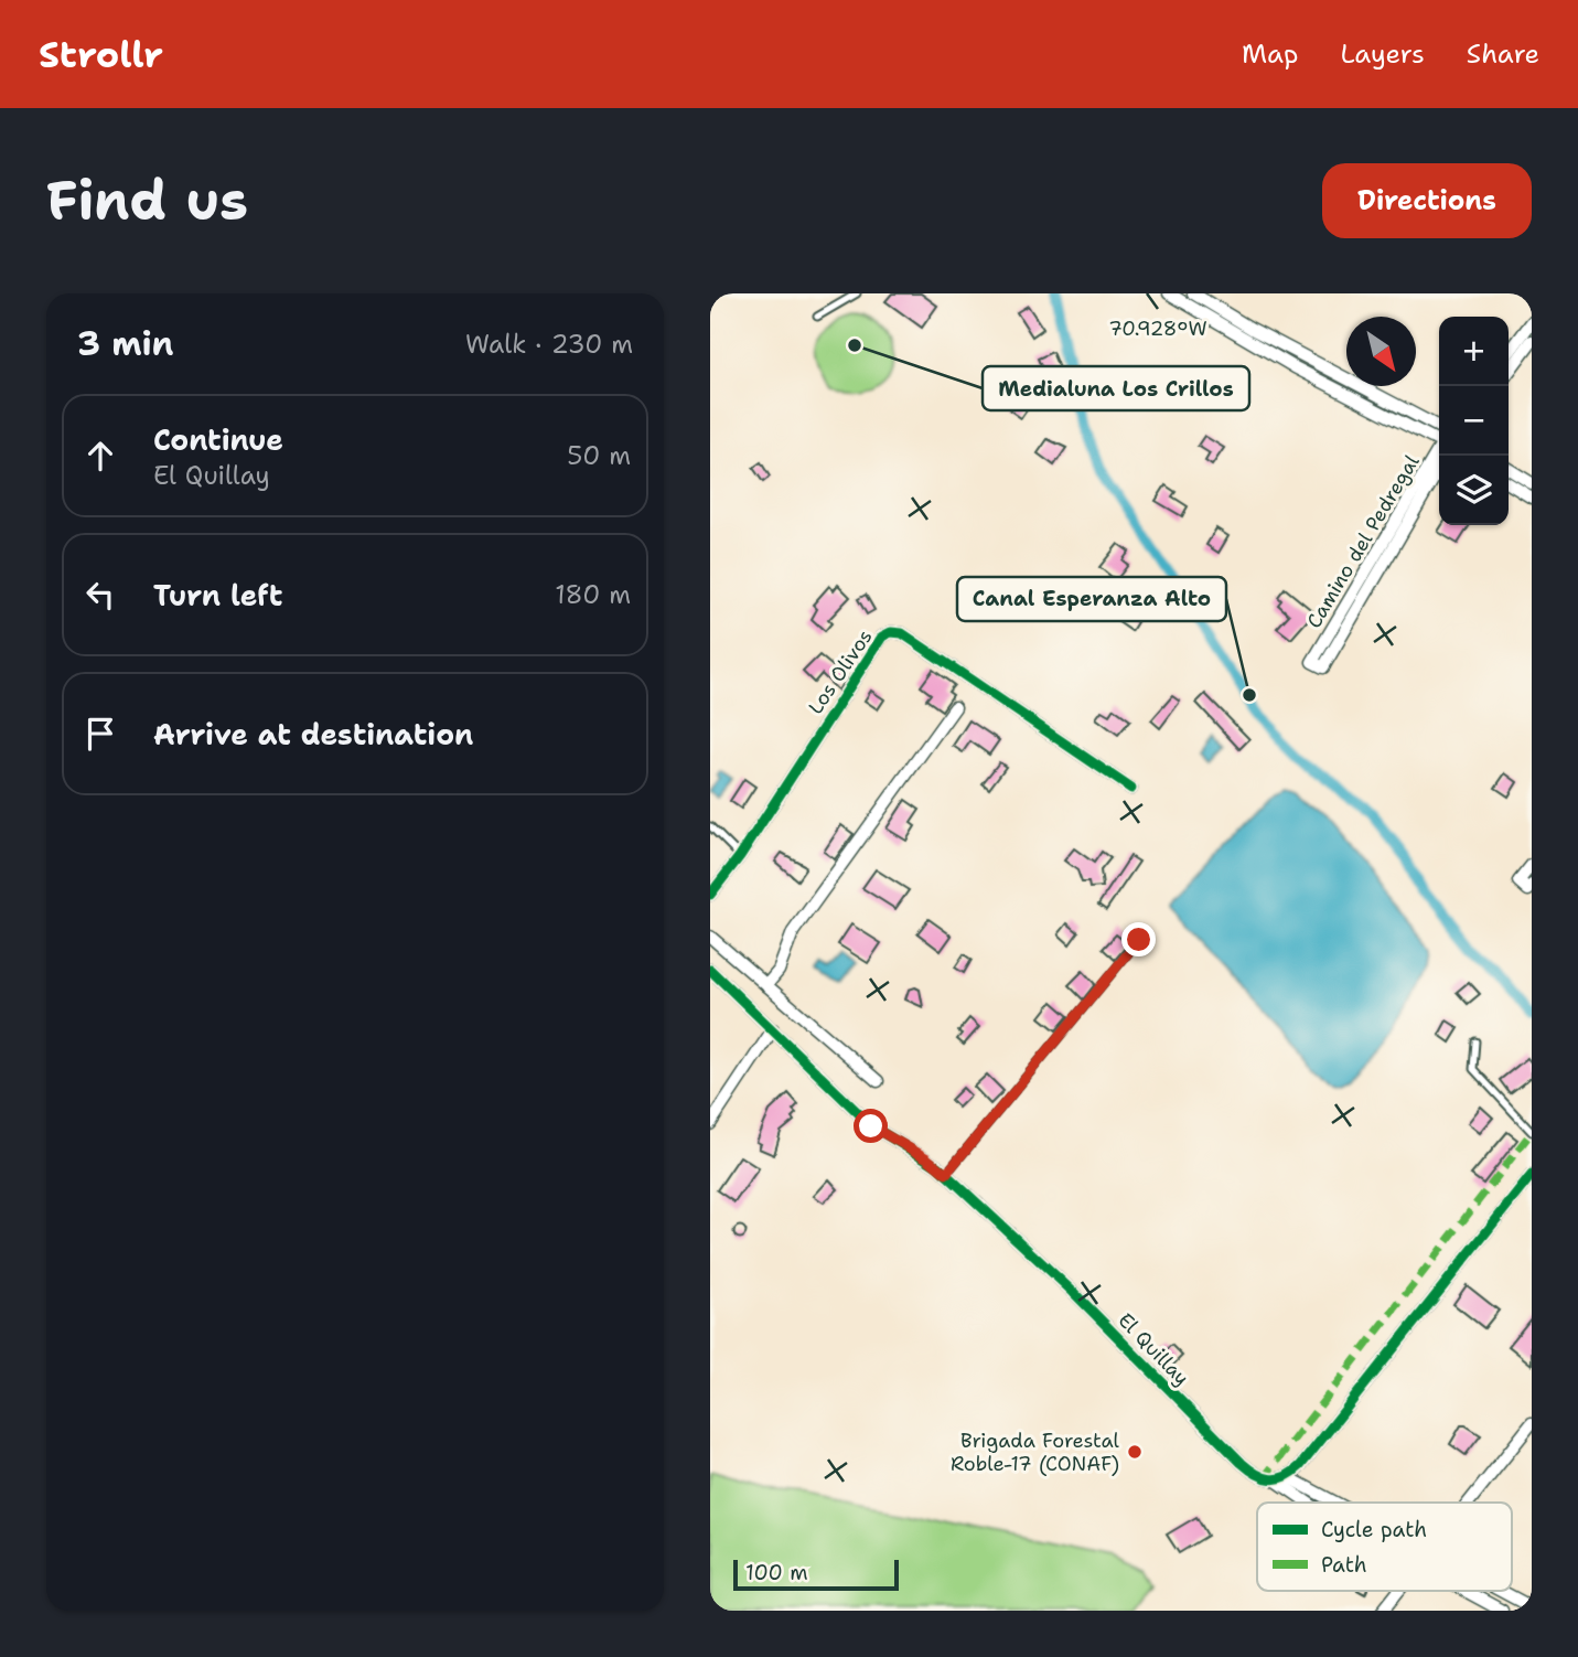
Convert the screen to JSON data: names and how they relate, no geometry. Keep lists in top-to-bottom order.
{
  "streets": {
    "street": ["Camino del Pedregal", "Los Olivos", "El Quillay"]
  },
  "places": ["Medialuna Los Crillos", "Canal Esperanza Alto", "Brigada Forestal Roble-17 (CONAF)"],
  "legend": ["Cycle path", "Path"],
  "scale_bar": "100 m",
  "north": "bottom right",
  "page": {
    "header": "Strollr",
    "nav": ["Map", "Layers", "Share"],
    "buttons": "Directions",
    "title": "Find us",
    "heading": ["3 min", "Walk · 230 m"],
    "map_buttons": ["+", "−"],
    "list": [
      ["Continue", "El Quillay", "50 m"],
      ["Turn left", "180 m"],
      "Arrive at destination"
    ],
    "scale": "100 m"
  },
  "coordinates": ["70.928°W"]
}
